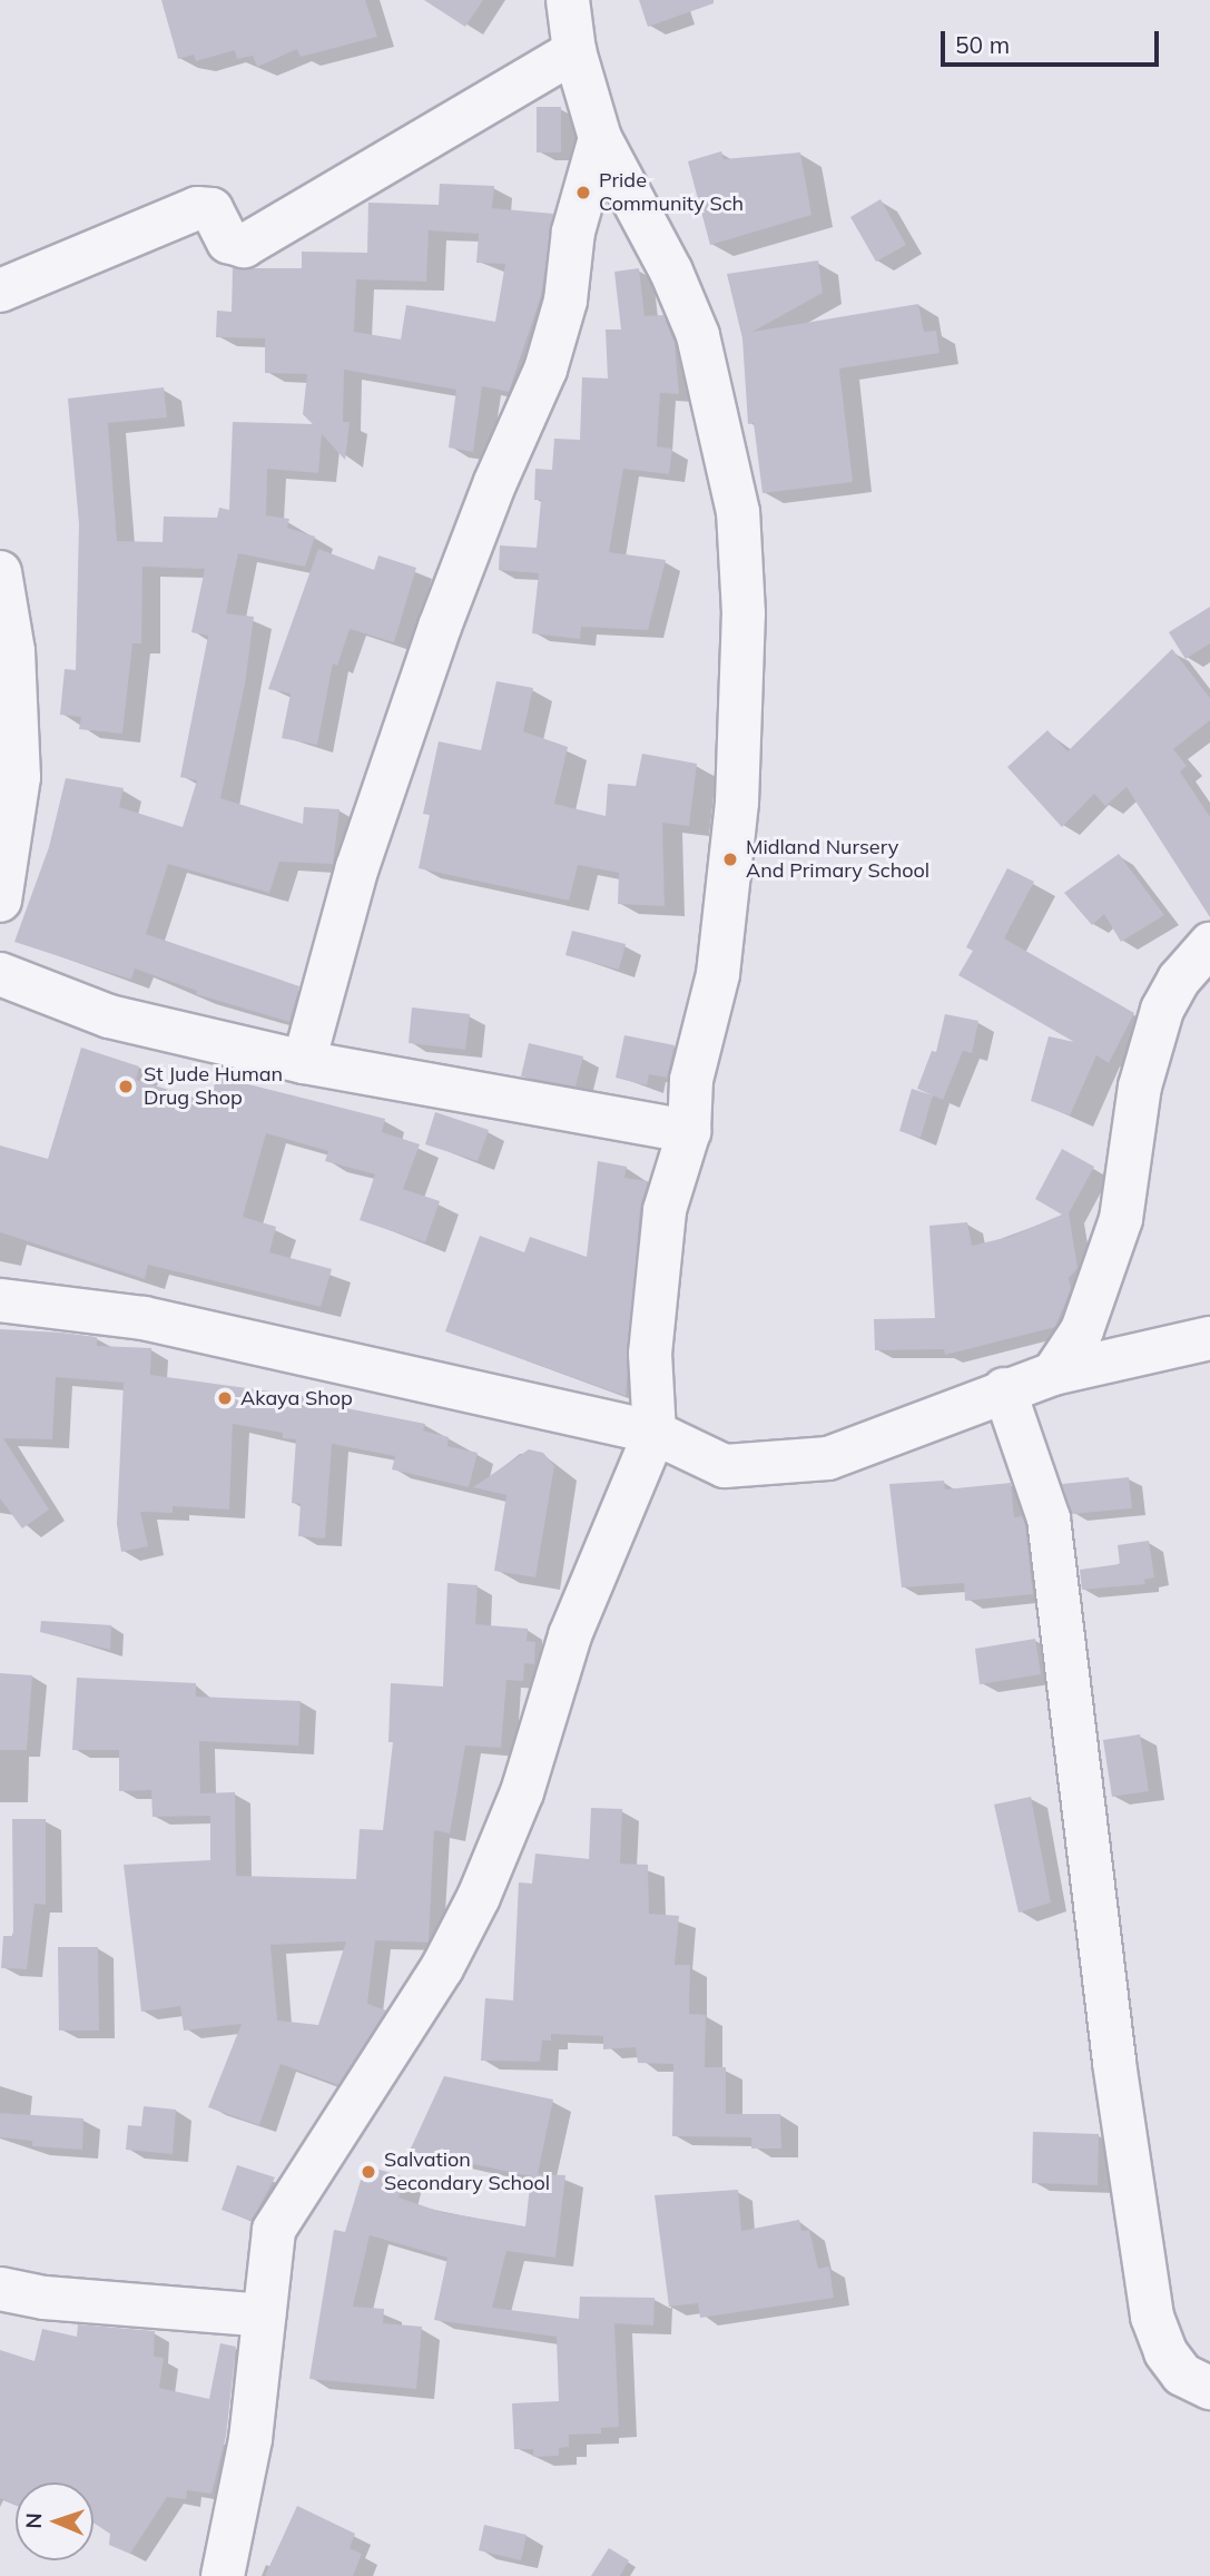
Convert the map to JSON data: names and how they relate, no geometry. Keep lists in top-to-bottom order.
{
  "places": [
    "Pride Community Sch",
    "Midland Nursery And Primary School",
    "St Jude Human Drug Shop",
    "Akaya Shop",
    "Salvation Secondary School"
  ],
  "scale_bar": "50 m",
  "north": "left"
}
